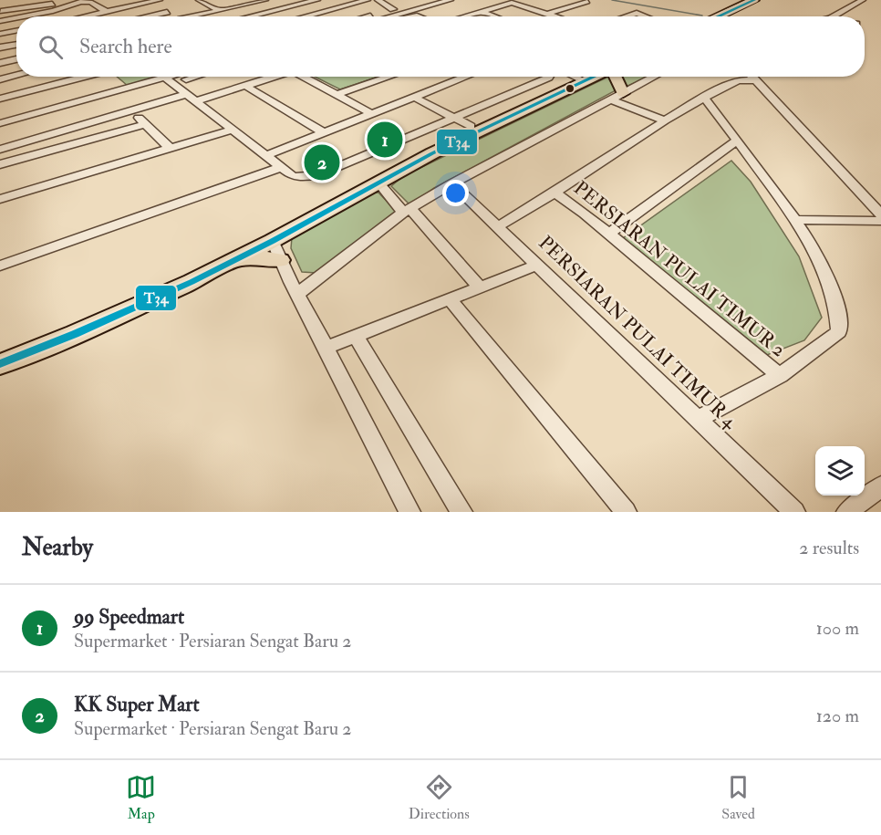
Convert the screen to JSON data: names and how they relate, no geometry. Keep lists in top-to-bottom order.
{
  "streets": {
    "street": ["PERSIARAN PULAI TIMUR 2", "PERSIARAN PULAI TIMUR 4"]
  },
  "lines": ["transit line T34"],
  "page": {
    "search": "Search here",
    "pins": ["1", "2"],
    "heading": ["Nearby", "2 results"],
    "list": [
      {
        "mark": "1",
        "name": "99 Speedmart",
        "note": "Supermarket · Persiaran Sengat Baru 2",
        "value": "100 m"
      },
      {
        "mark": "2",
        "name": "KK Super Mart",
        "note": "Supermarket · Persiaran Sengat Baru 2",
        "value": "120 m"
      }
    ],
    "nav": ["Map", "Directions", "Saved"]
  }
}
